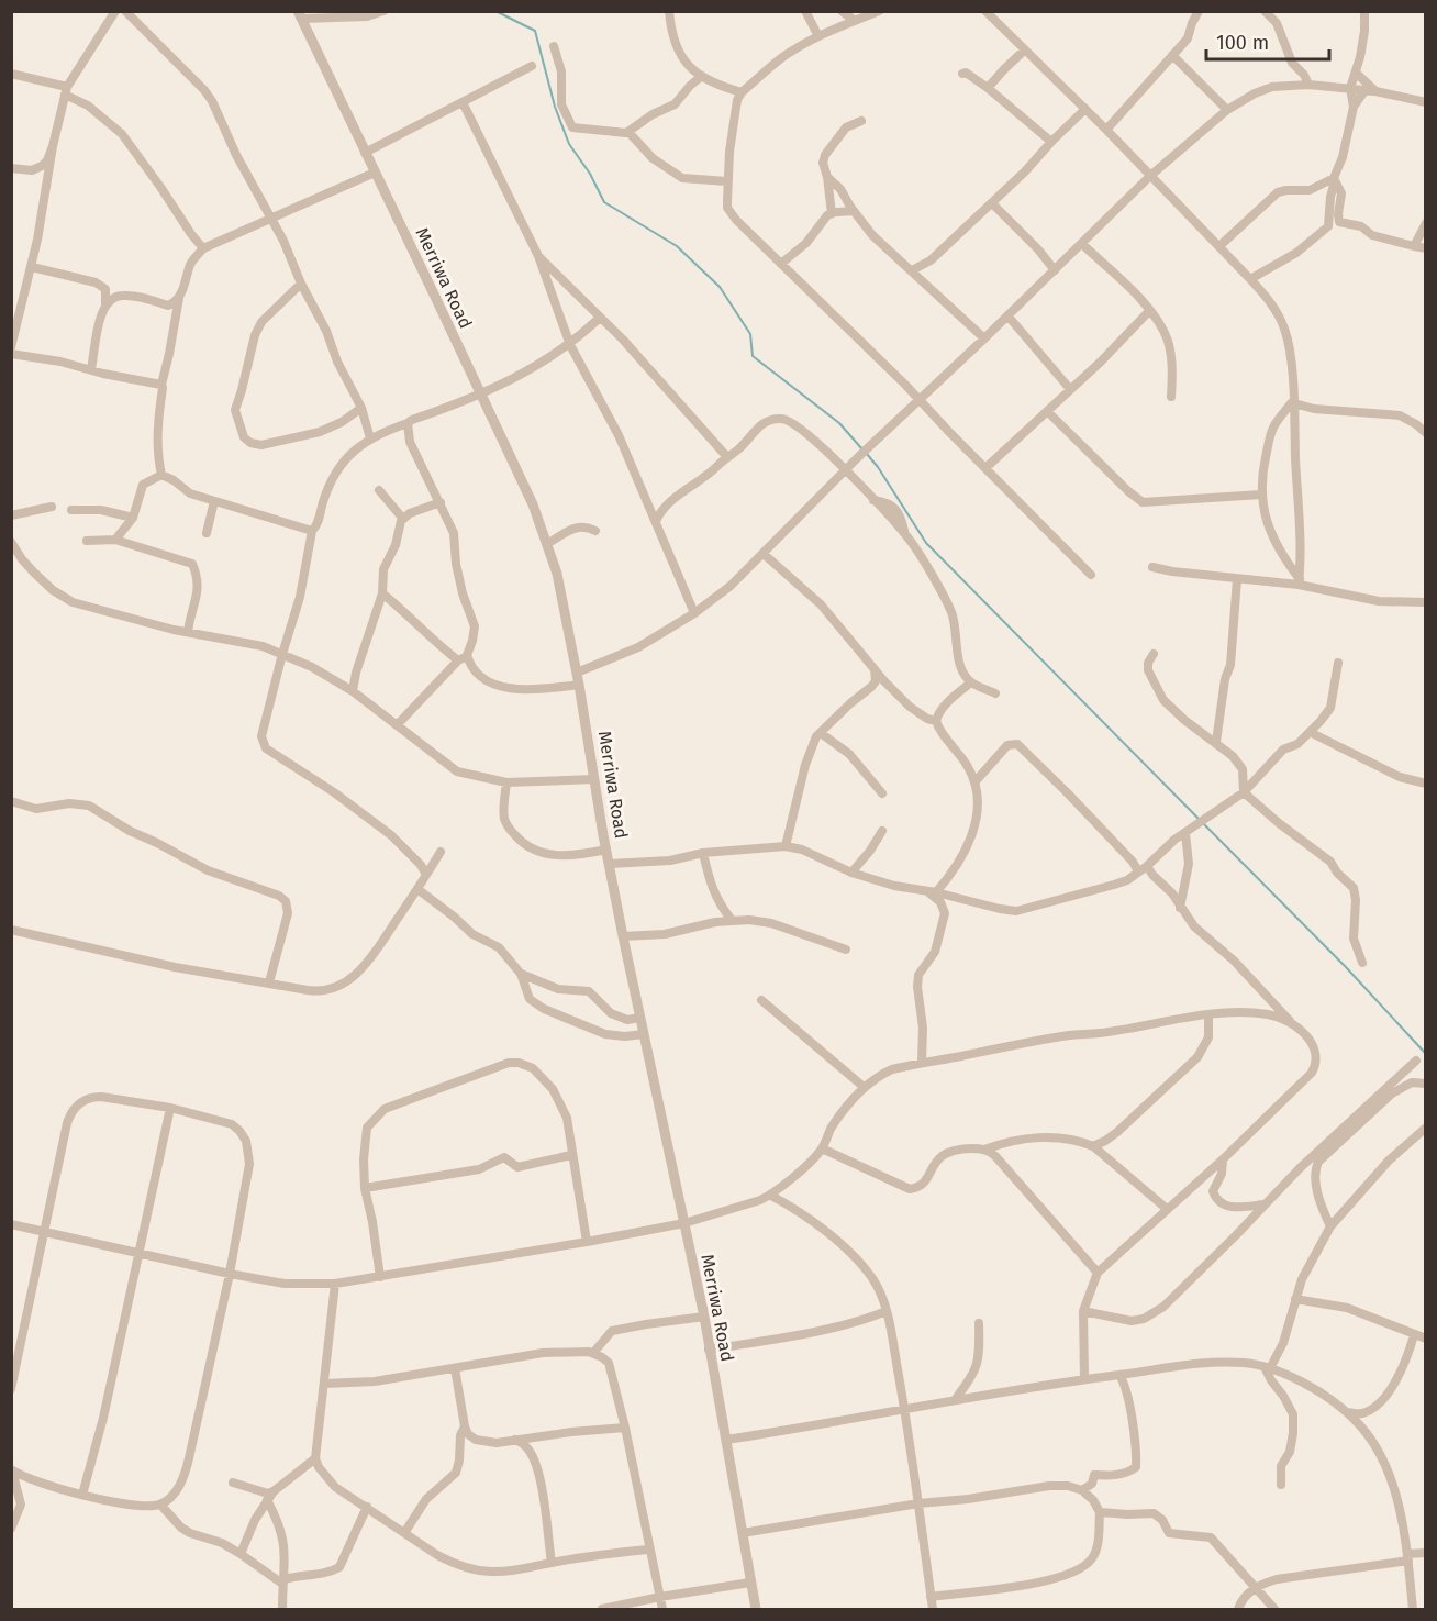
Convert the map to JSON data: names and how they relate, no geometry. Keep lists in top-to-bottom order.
{
  "streets": {
    "street": ["Merriwa Road"]
  },
  "scale_bar": "100 m"
}
